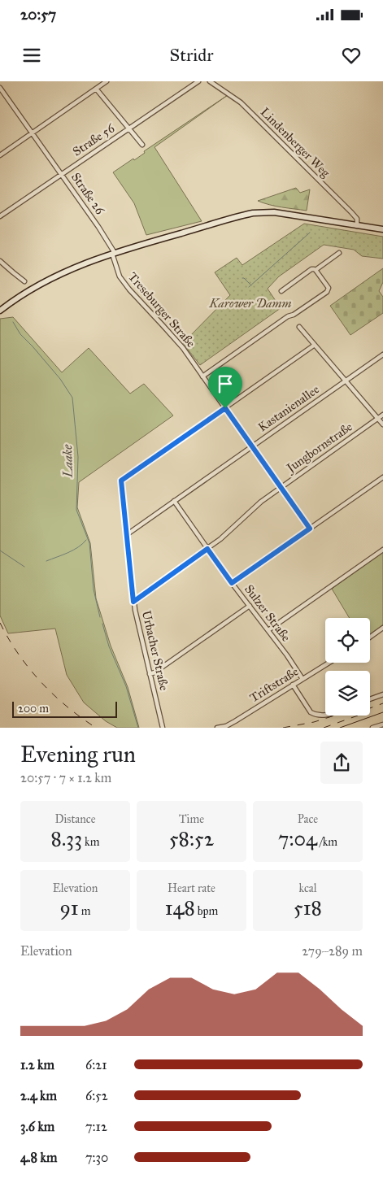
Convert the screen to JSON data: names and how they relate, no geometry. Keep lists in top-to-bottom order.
{
  "streets": {
    "street": [
      "Straße 56",
      "Lindenberger Weg",
      "Straße 26",
      "Treseburger Straße",
      "Kastanienallee",
      "Jungbornstraße",
      "Sulzer Straße",
      "Urbacher Straße",
      "Triftstraße"
    ]
  },
  "crossings": [
    ["Straße 56", "Straße 26"],
    ["Straße 26", "Treseburger Straße"],
    ["Treseburger Straße", "Kastanienallee"],
    ["Treseburger Straße", "Jungbornstraße"],
    ["Treseburger Straße", "Urbacher Straße"],
    ["Kastanienallee", "Sulzer Straße"],
    ["Kastanienallee", "Urbacher Straße"],
    ["Jungbornstraße", "Sulzer Straße"],
    ["Jungbornstraße", "Urbacher Straße"],
    ["Sulzer Straße", "Triftstraße"]
  ],
  "water": ["Laake"],
  "parks": ["Karower Damm"],
  "scale_bar": "200 m",
  "page": {
    "status": "20:57",
    "header": "Stridr",
    "scale": "200 m",
    "heading": ["Evening run", "20:57 · 7 × 1.2 km"],
    "stats": [
      ["Distance", "8.33 km"],
      ["Time", "58:52"],
      ["Pace", "7:04 /km"],
      ["Elevation", "91 m"],
      ["Heart rate", "148 bpm"],
      ["kcal", "518"]
    ],
    "chart": ["Elevation", "279–289 m"],
    "list": [
      {
        "name": "1.2 km",
        "note": "6:21"
      },
      {
        "name": "2.4 km",
        "note": "6:52"
      },
      {
        "name": "3.6 km",
        "note": "7:12"
      },
      {
        "name": "4.8 km",
        "note": "7:30"
      }
    ]
  }
}
